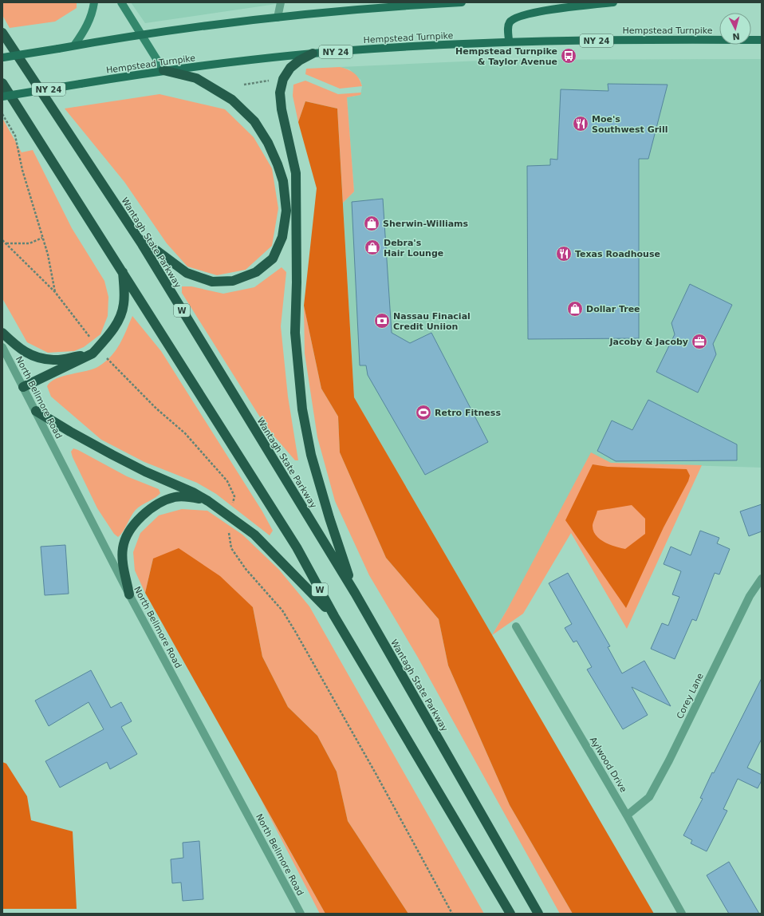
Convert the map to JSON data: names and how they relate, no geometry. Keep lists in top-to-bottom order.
{
  "streets": {
    "highway": ["Wantagh State Parkway", "W"],
    "main road": ["Hempstead Turnpike", "NY 24"],
    "street": ["North Bellmore Road", "Corey Lane", "Aylwood Drive"]
  },
  "crossings": [
    ["Corey Lane", "Aylwood Drive"]
  ],
  "places": {
    "bus stop": ["Hempstead Turnpike & Taylor Avenue"],
    "restaurant": ["Moe's Southwest Grill", "Texas Roadhouse"],
    "shop": ["Sherwin-Williams", "Debra's Hair Lounge", "Dollar Tree"],
    "bank": ["Nassau Finacial Credit Uniion"],
    "office": ["Jacoby & Jacoby"],
    "sports": ["Retro Fitness"]
  },
  "north": "bottom"
}
